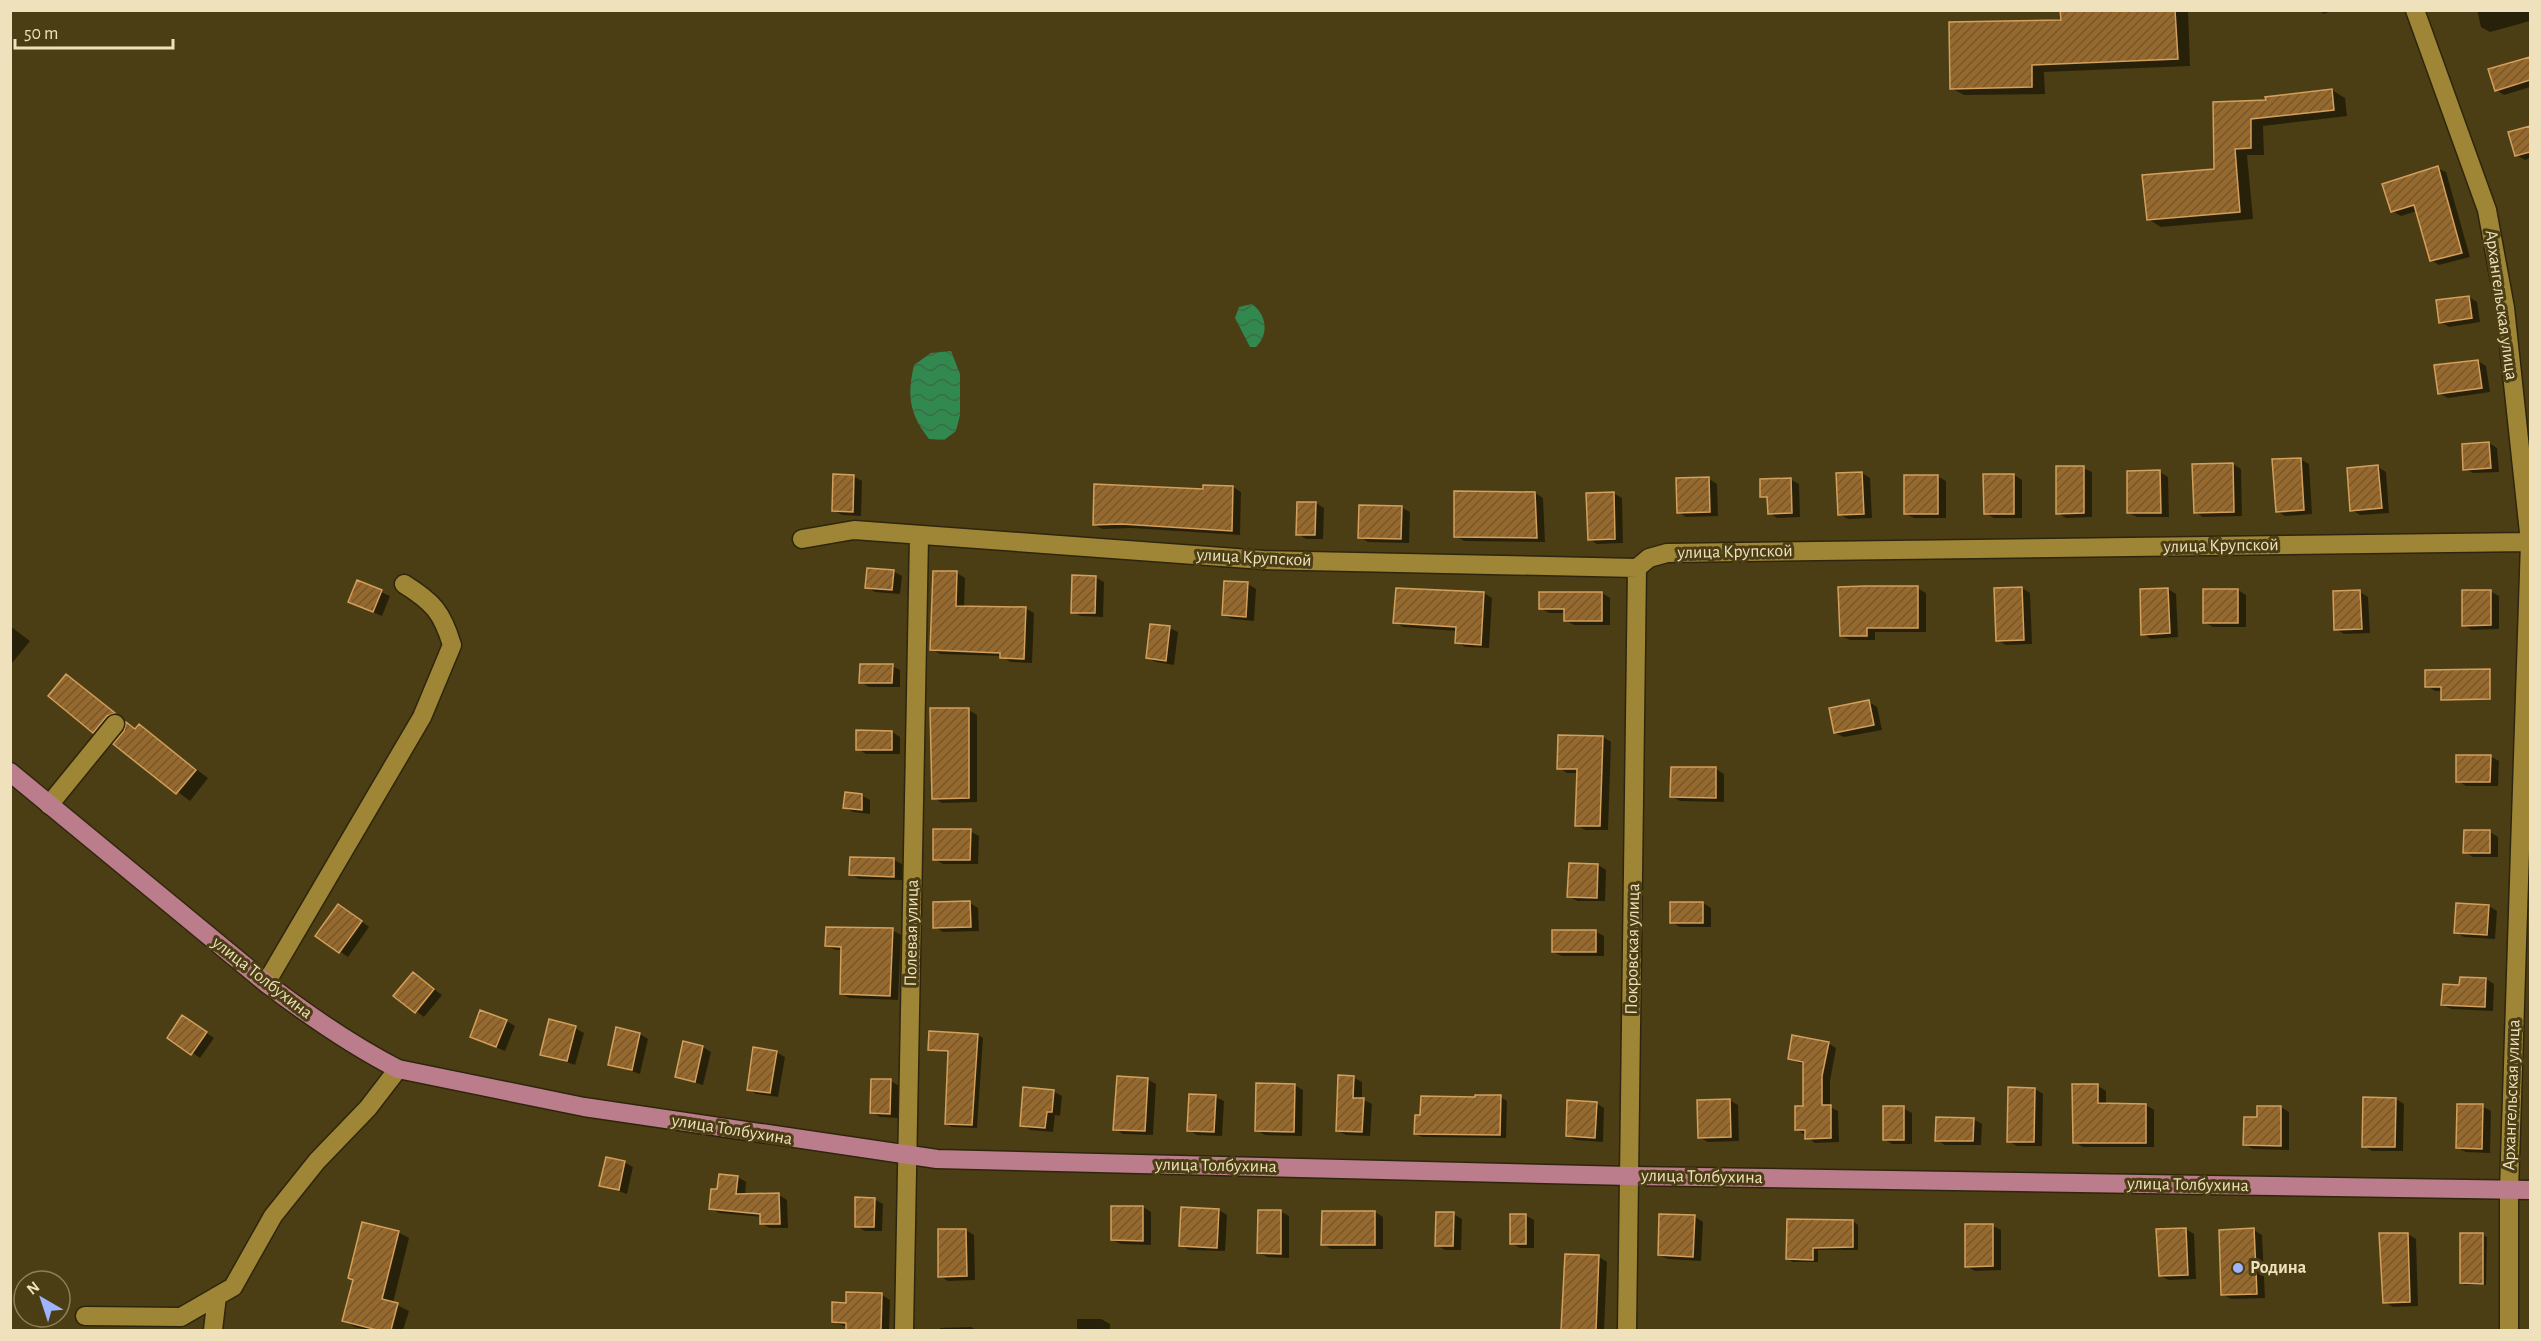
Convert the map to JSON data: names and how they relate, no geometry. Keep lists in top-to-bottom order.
{
  "streets": {
    "main road": ["улица Толбухина"],
    "street": [
      "Архангельская улица",
      "улица Крупской",
      "Полевая улица",
      "Покровская улица"
    ]
  },
  "crossings": [
    ["Архангельская улица", "улица Крупской"],
    ["Архангельская улица", "улица Толбухина"],
    ["улица Крупской", "Полевая улица"],
    ["улица Крупской", "Покровская улица"],
    ["Полевая улица", "улица Толбухина"],
    ["Покровская улица", "улица Толбухина"]
  ],
  "places": ["Родина"],
  "scale_bar": "50 m",
  "north": "top left"
}
